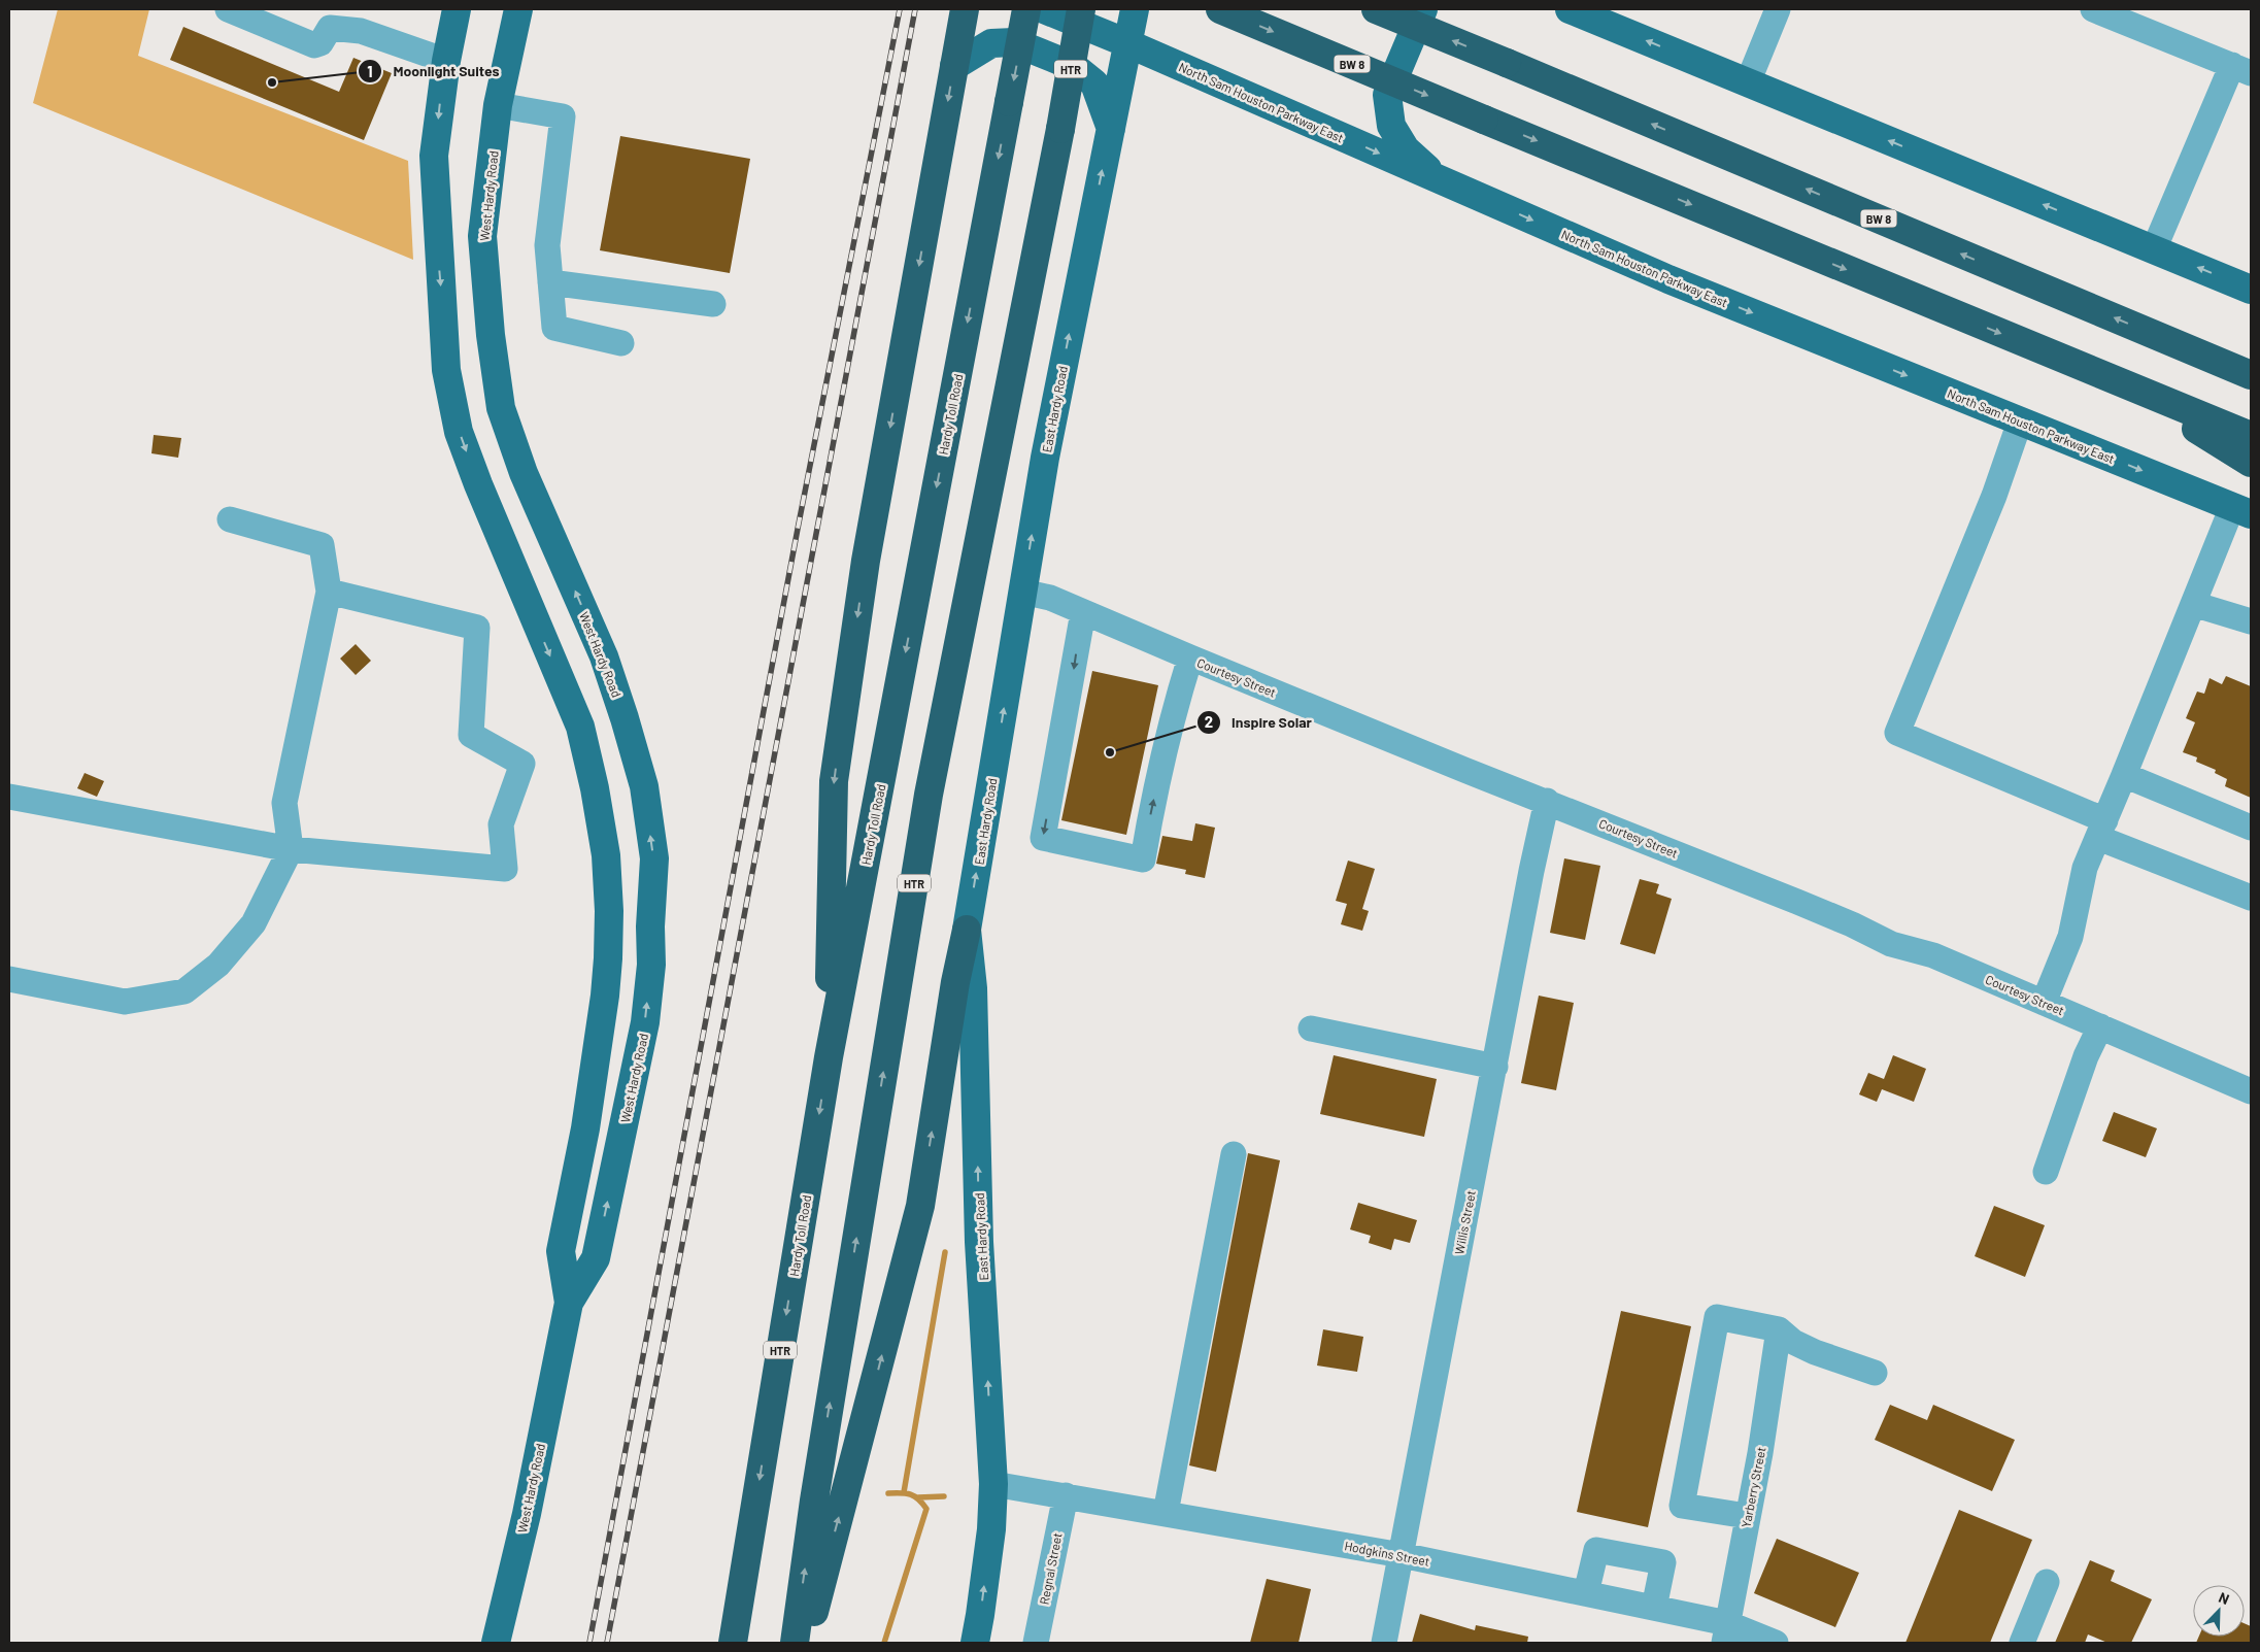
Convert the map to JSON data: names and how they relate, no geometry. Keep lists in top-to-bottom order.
{
  "streets": {
    "highway": ["BW 8", "HTR", "Hardy Toll Road"],
    "main road": ["North Sam Houston Parkway East", "West Hardy Road", "East Hardy Road"],
    "street": [
      "Courtesy Street",
      "Willis Street",
      "Yarberry Street",
      "Hodgkins Street",
      "Regnal Street"
    ]
  },
  "crossings": [
    ["North Sam Houston Parkway East", "East Hardy Road"],
    ["East Hardy Road", "Courtesy Street"],
    ["East Hardy Road", "Hodgkins Street"],
    ["Courtesy Street", "Willis Street"],
    ["Willis Street", "Hodgkins Street"],
    ["Yarberry Street", "Hodgkins Street"],
    ["Hodgkins Street", "Regnal Street"]
  ],
  "one_way": ["East Hardy Road"],
  "places": ["Moonlight Suites", "Inspire Solar"],
  "north": "top right"
}
